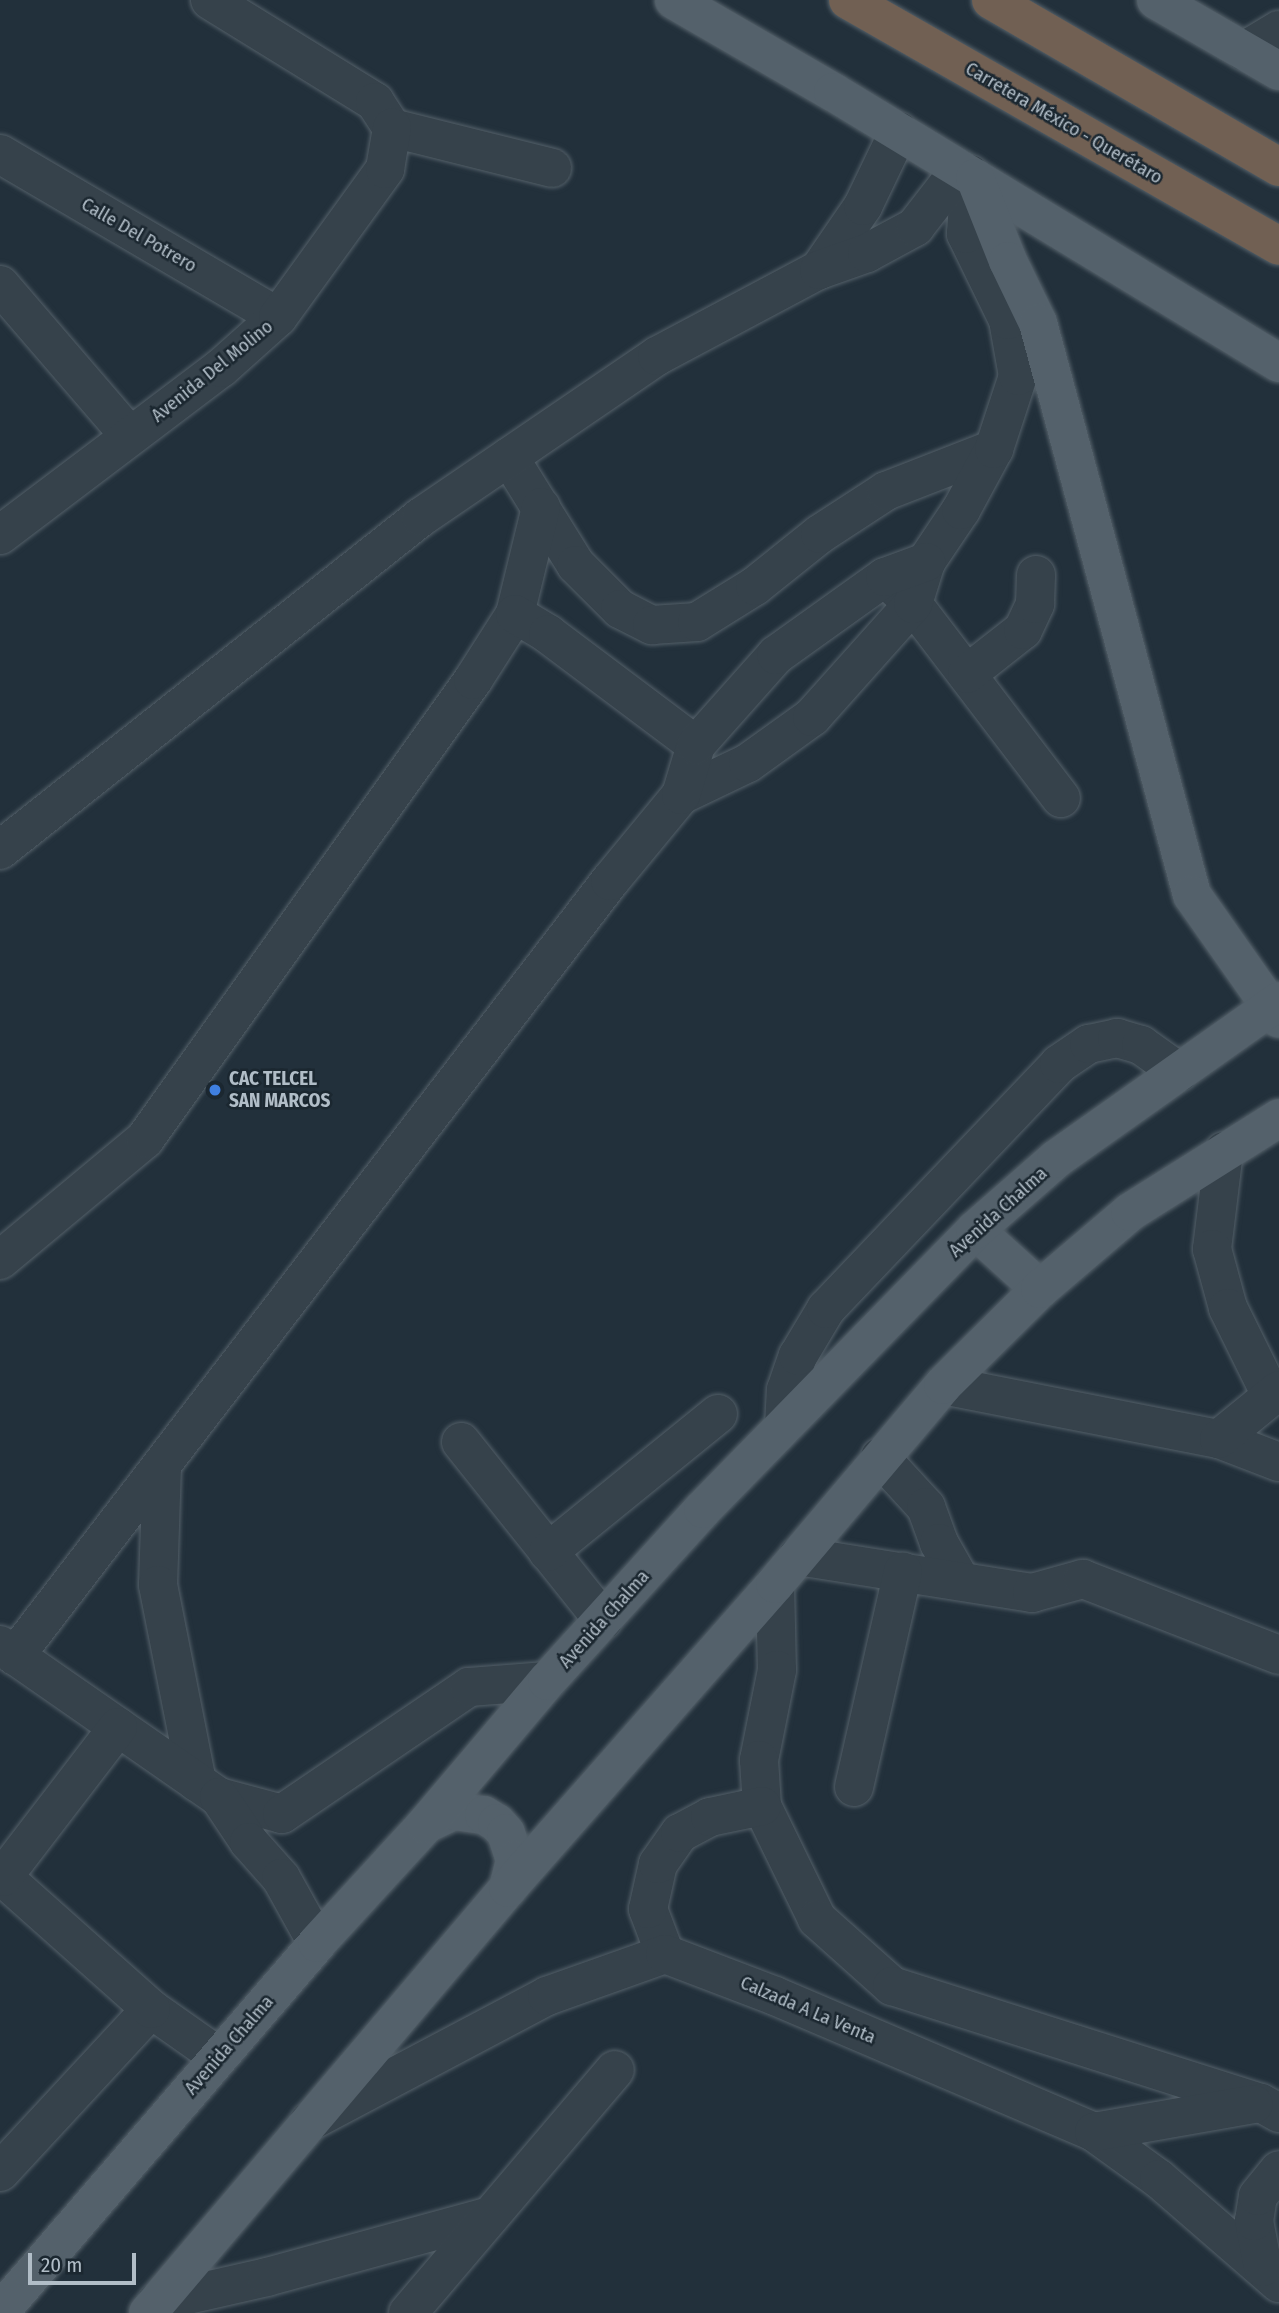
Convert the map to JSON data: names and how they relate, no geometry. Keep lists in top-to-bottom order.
{
  "streets": {
    "highway": ["Carretera México - Querétaro"],
    "main road": ["Avenida Chalma"],
    "street": ["Calle Del Potrero", "Avenida Del Molino", "Calzada A La Venta"]
  },
  "crossings": [
    ["Calle Del Potrero", "Avenida Del Molino"]
  ],
  "places": ["CAC TELCEL SAN MARCOS"],
  "scale_bar": "20 m"
}
